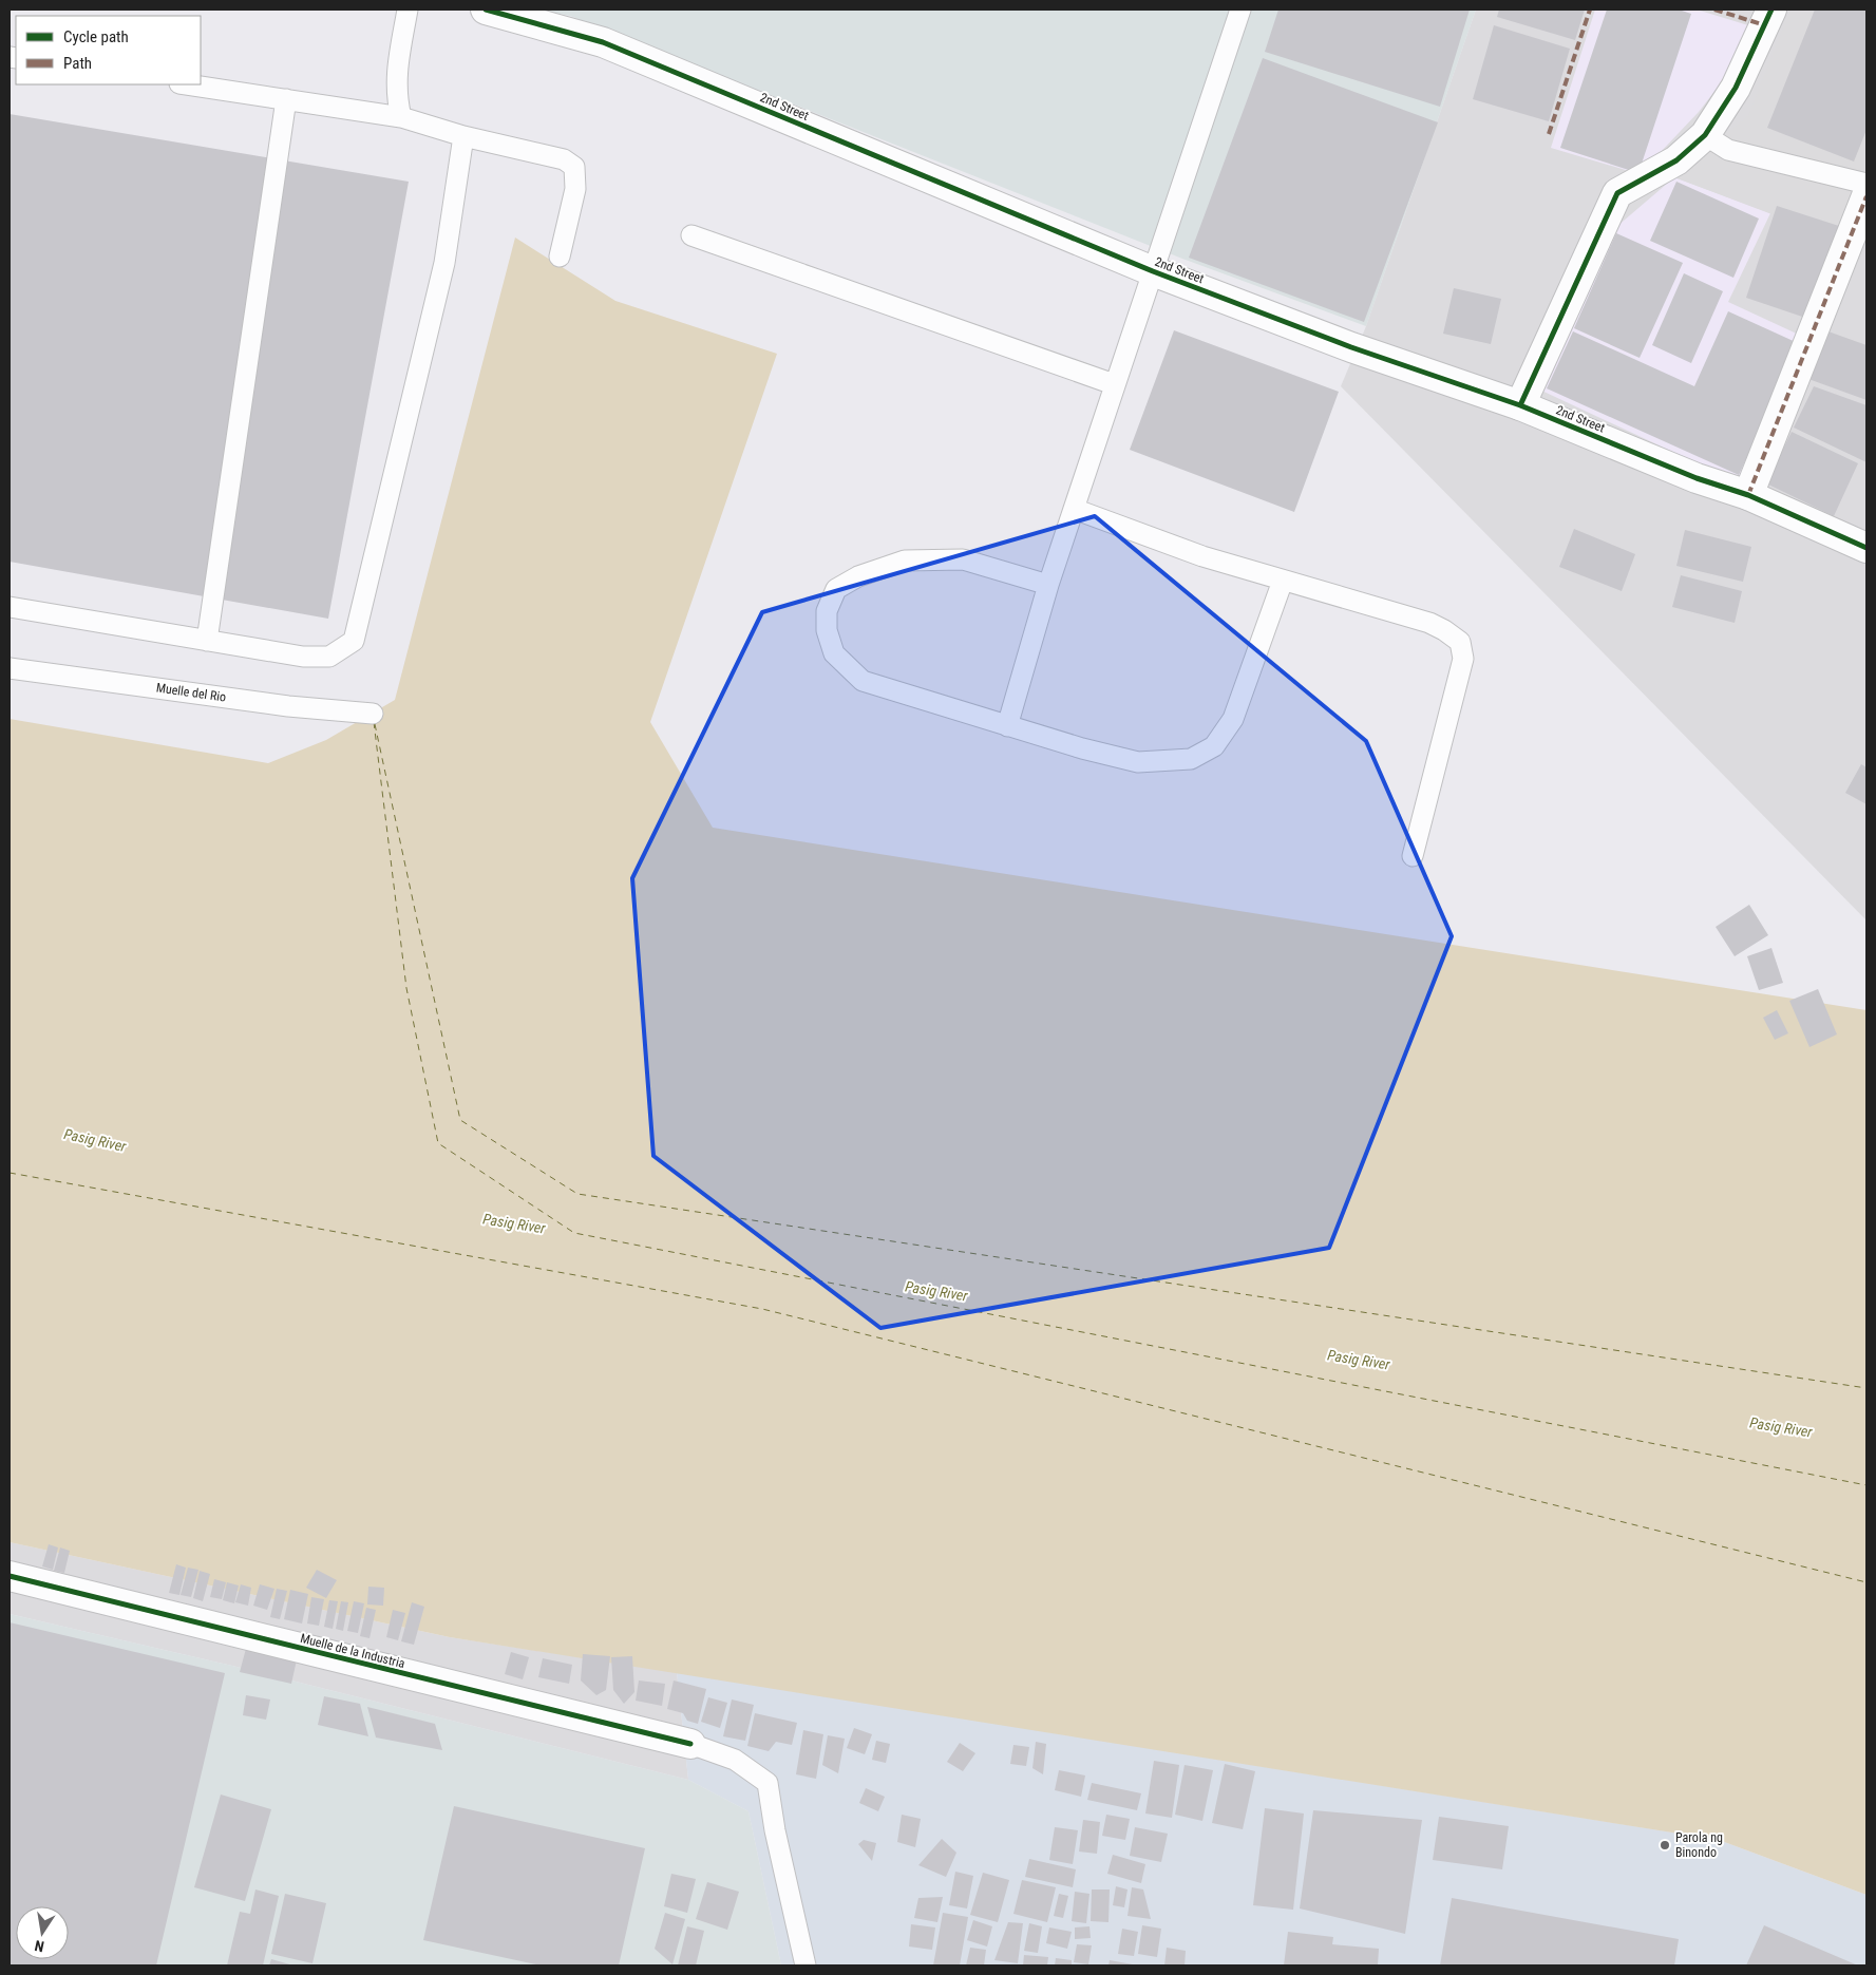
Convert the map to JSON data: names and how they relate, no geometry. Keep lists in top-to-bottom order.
{
  "streets": {
    "street": ["2nd Street", "Muelle de la Industria"],
    "lane": ["Muelle del Rio"]
  },
  "water": ["Pasig River"],
  "places": ["Parola ng Binondo"],
  "legend": ["Cycle path", "Path"],
  "north": "bottom"
}
